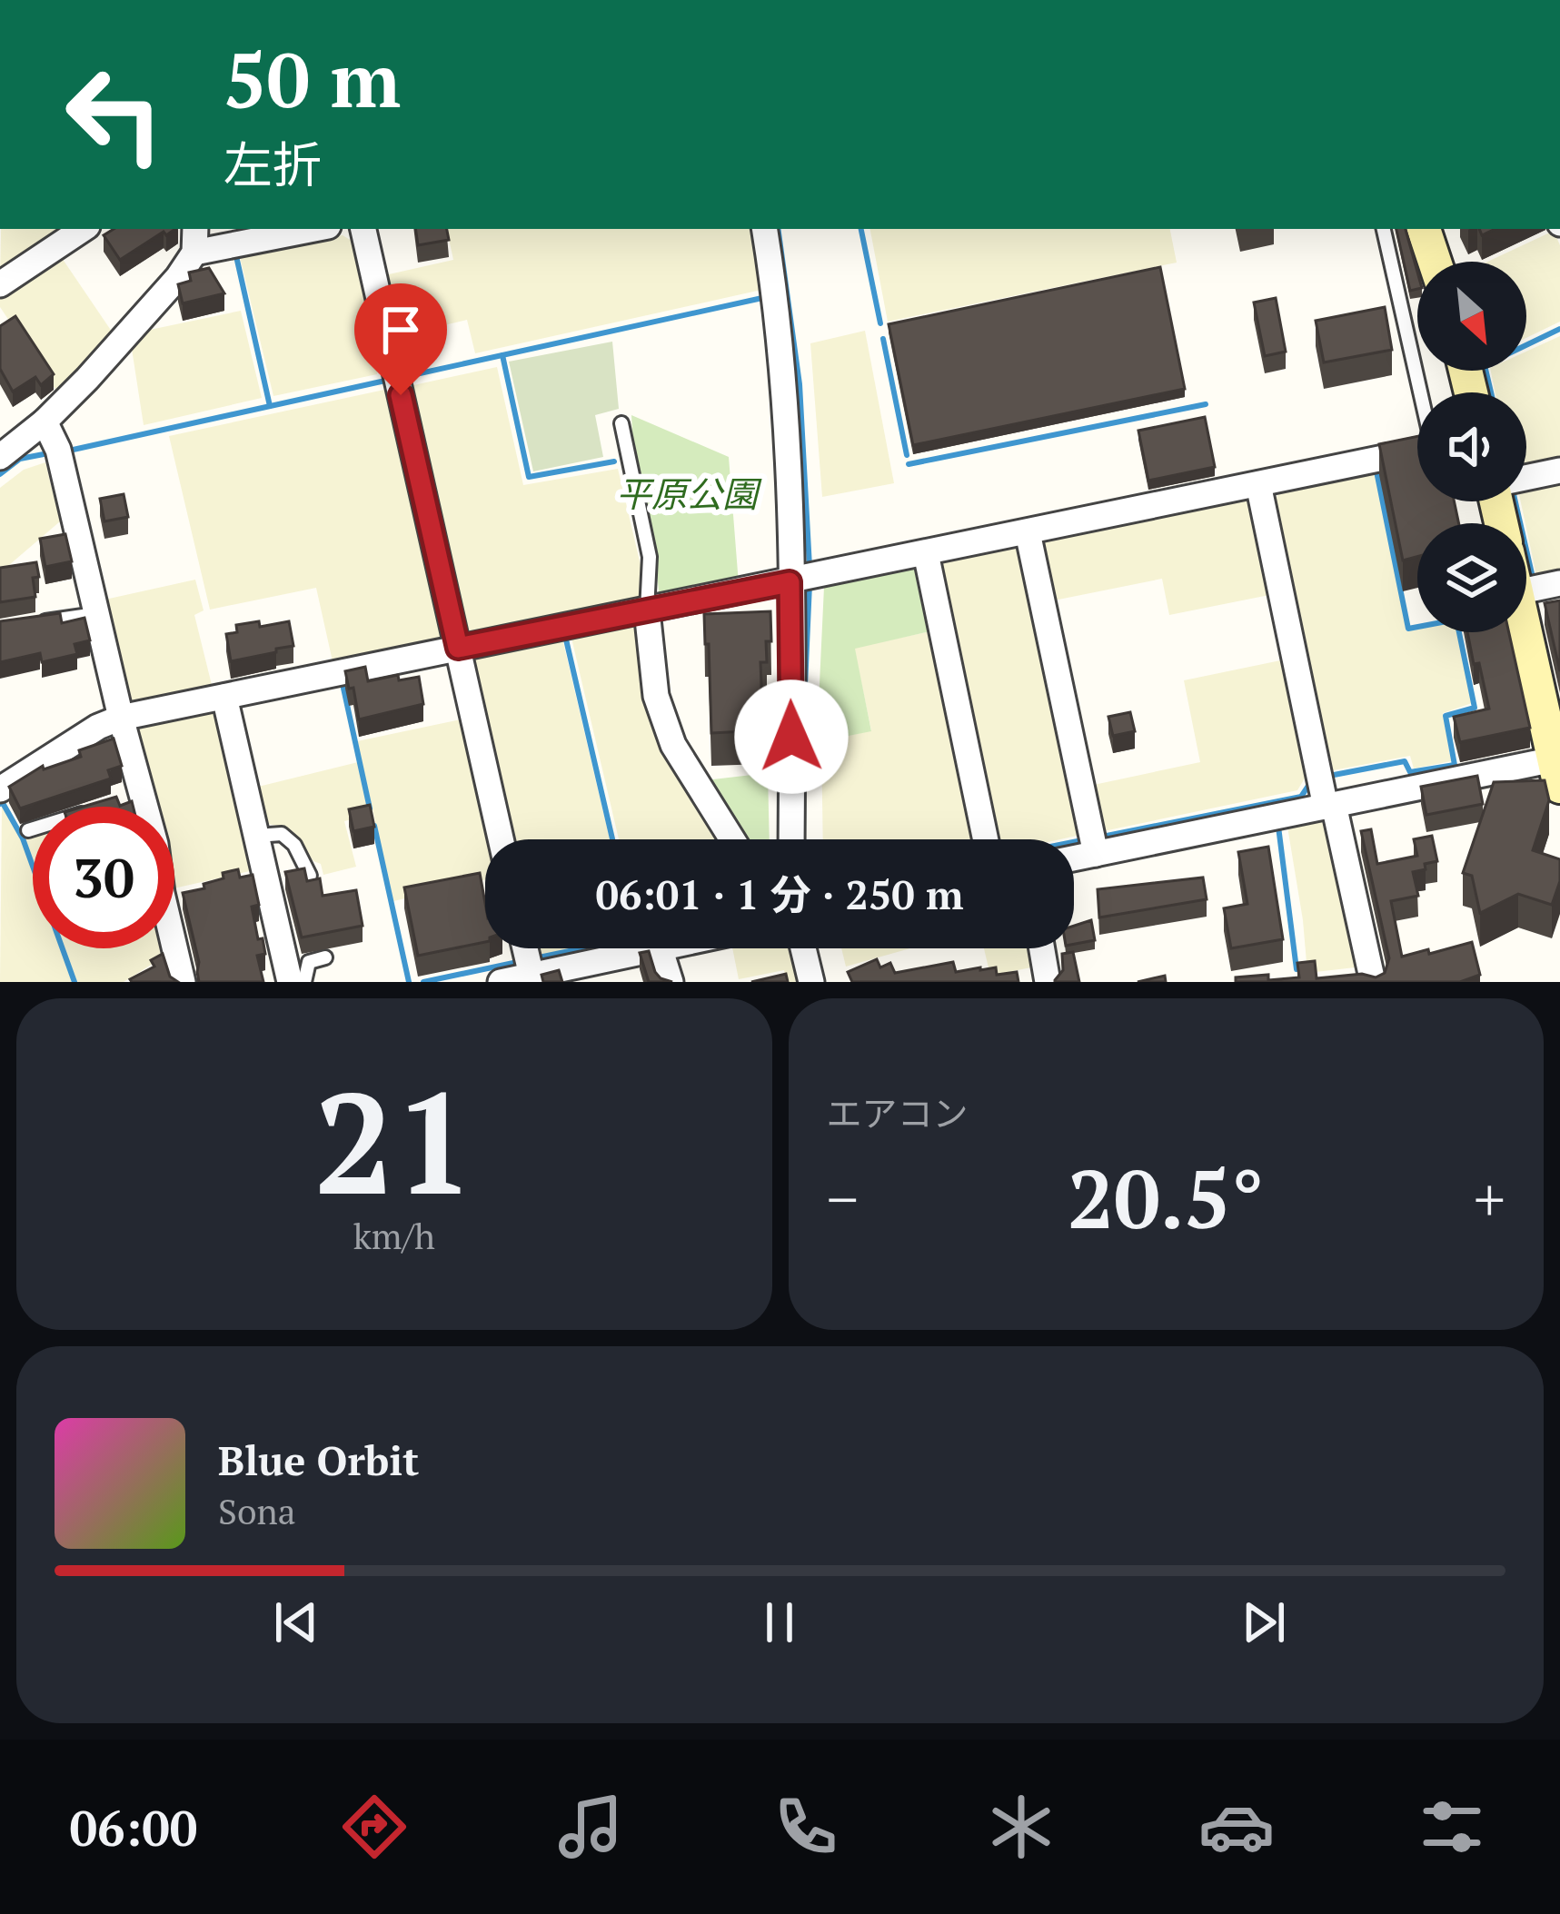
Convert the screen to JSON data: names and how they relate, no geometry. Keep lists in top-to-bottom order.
{
  "parks": ["平原公園"],
  "north": "bottom right",
  "page": {
    "turn": ["50 m", "左折"],
    "limit": "30",
    "trip": "06:01 · 1 分 · 250 m",
    "tile": [
      ["21", "km/h"],
      "エアコン"
    ],
    "heat": ["−", "20.5°", "+"],
    "song": ["Blue Orbit", "Sona"],
    "tabs": "06:00"
  }
}
